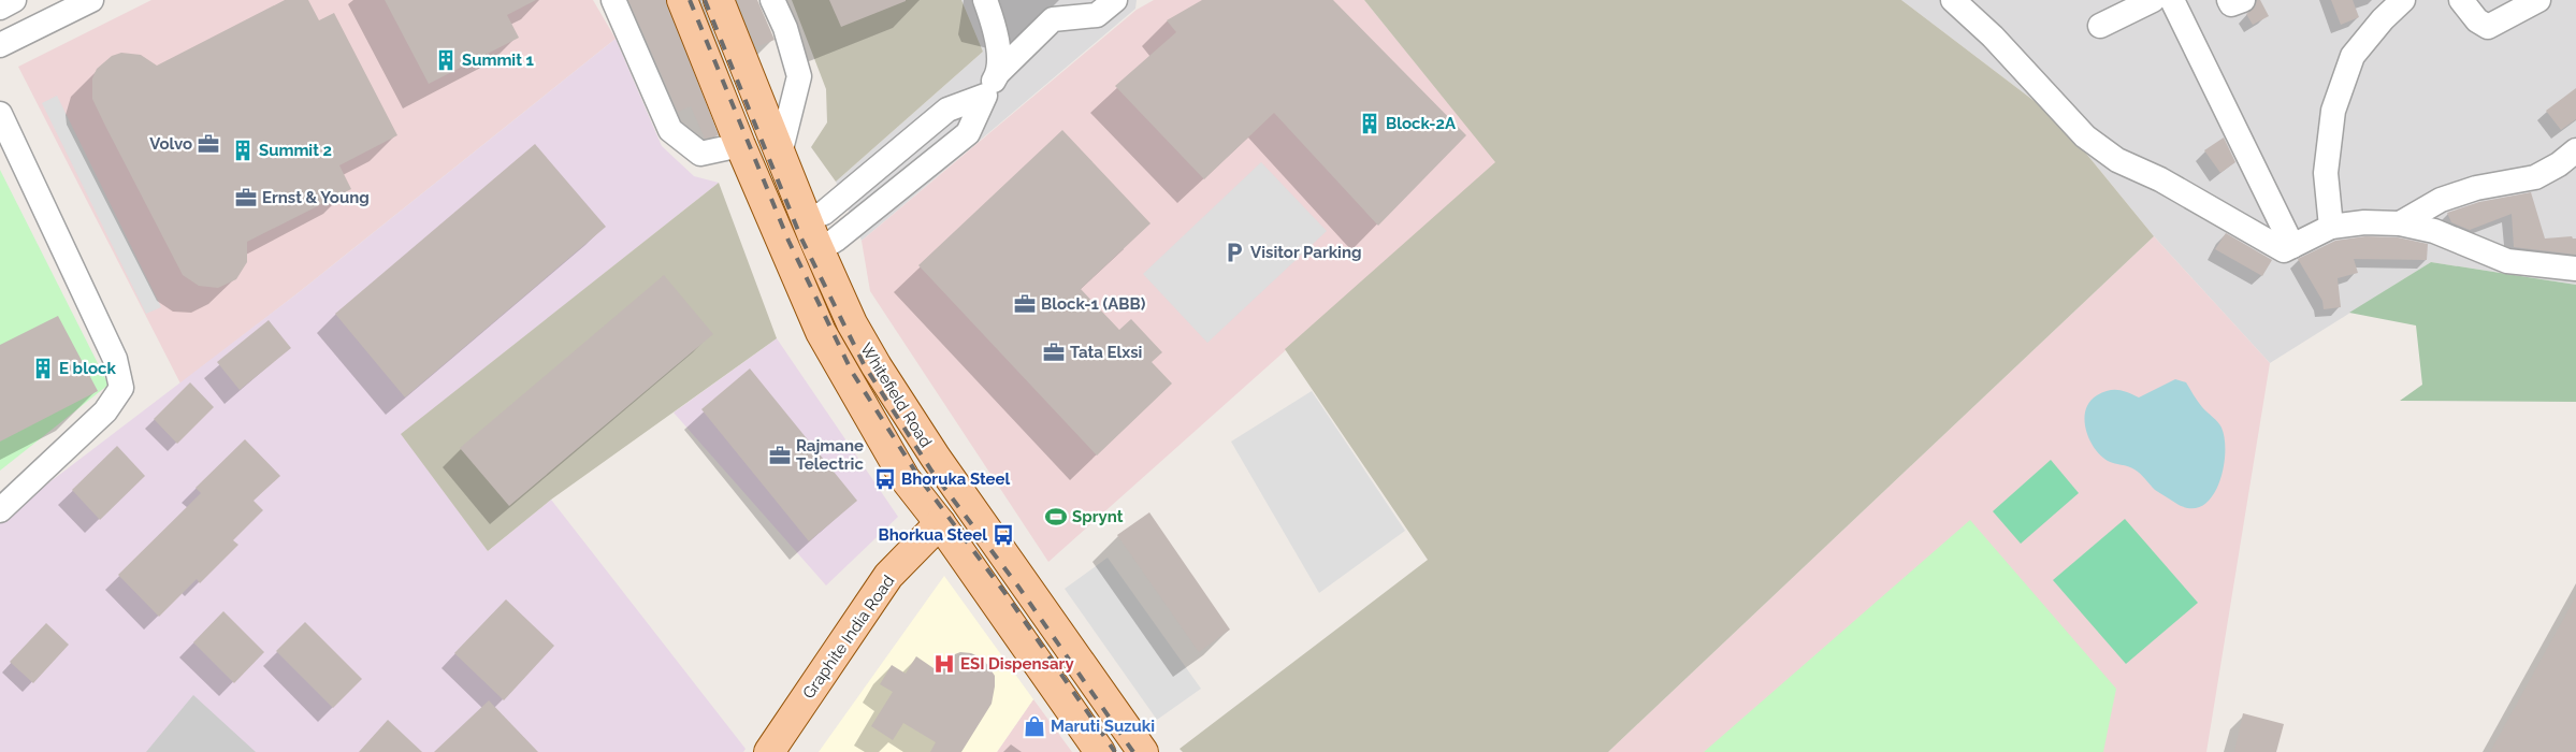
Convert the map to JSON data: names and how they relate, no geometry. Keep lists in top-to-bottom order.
{
  "streets": {
    "main road": ["Whitefield Road", "Graphite India Road"]
  },
  "crossings": [
    ["Whitefield Road", "Graphite India Road"]
  ],
  "places": {
    "building": [
      "Summit 1",
      "Block-2A",
      "Summit 2",
      "E block"
    ],
    "office": [
      "Volvo",
      "Ernst & Young",
      "Block-1 (ABB)",
      "Tata Elxsi",
      "Rajmane Telectric"
    ],
    "parking": ["Visitor Parking"],
    "bus stop": ["Bhoruka Steel", "Bhorkua Steel"],
    "sports": ["Sprynt"],
    "hospital": ["ESI Dispensary"],
    "shop": ["Maruti Suzuki"]
  }
}
